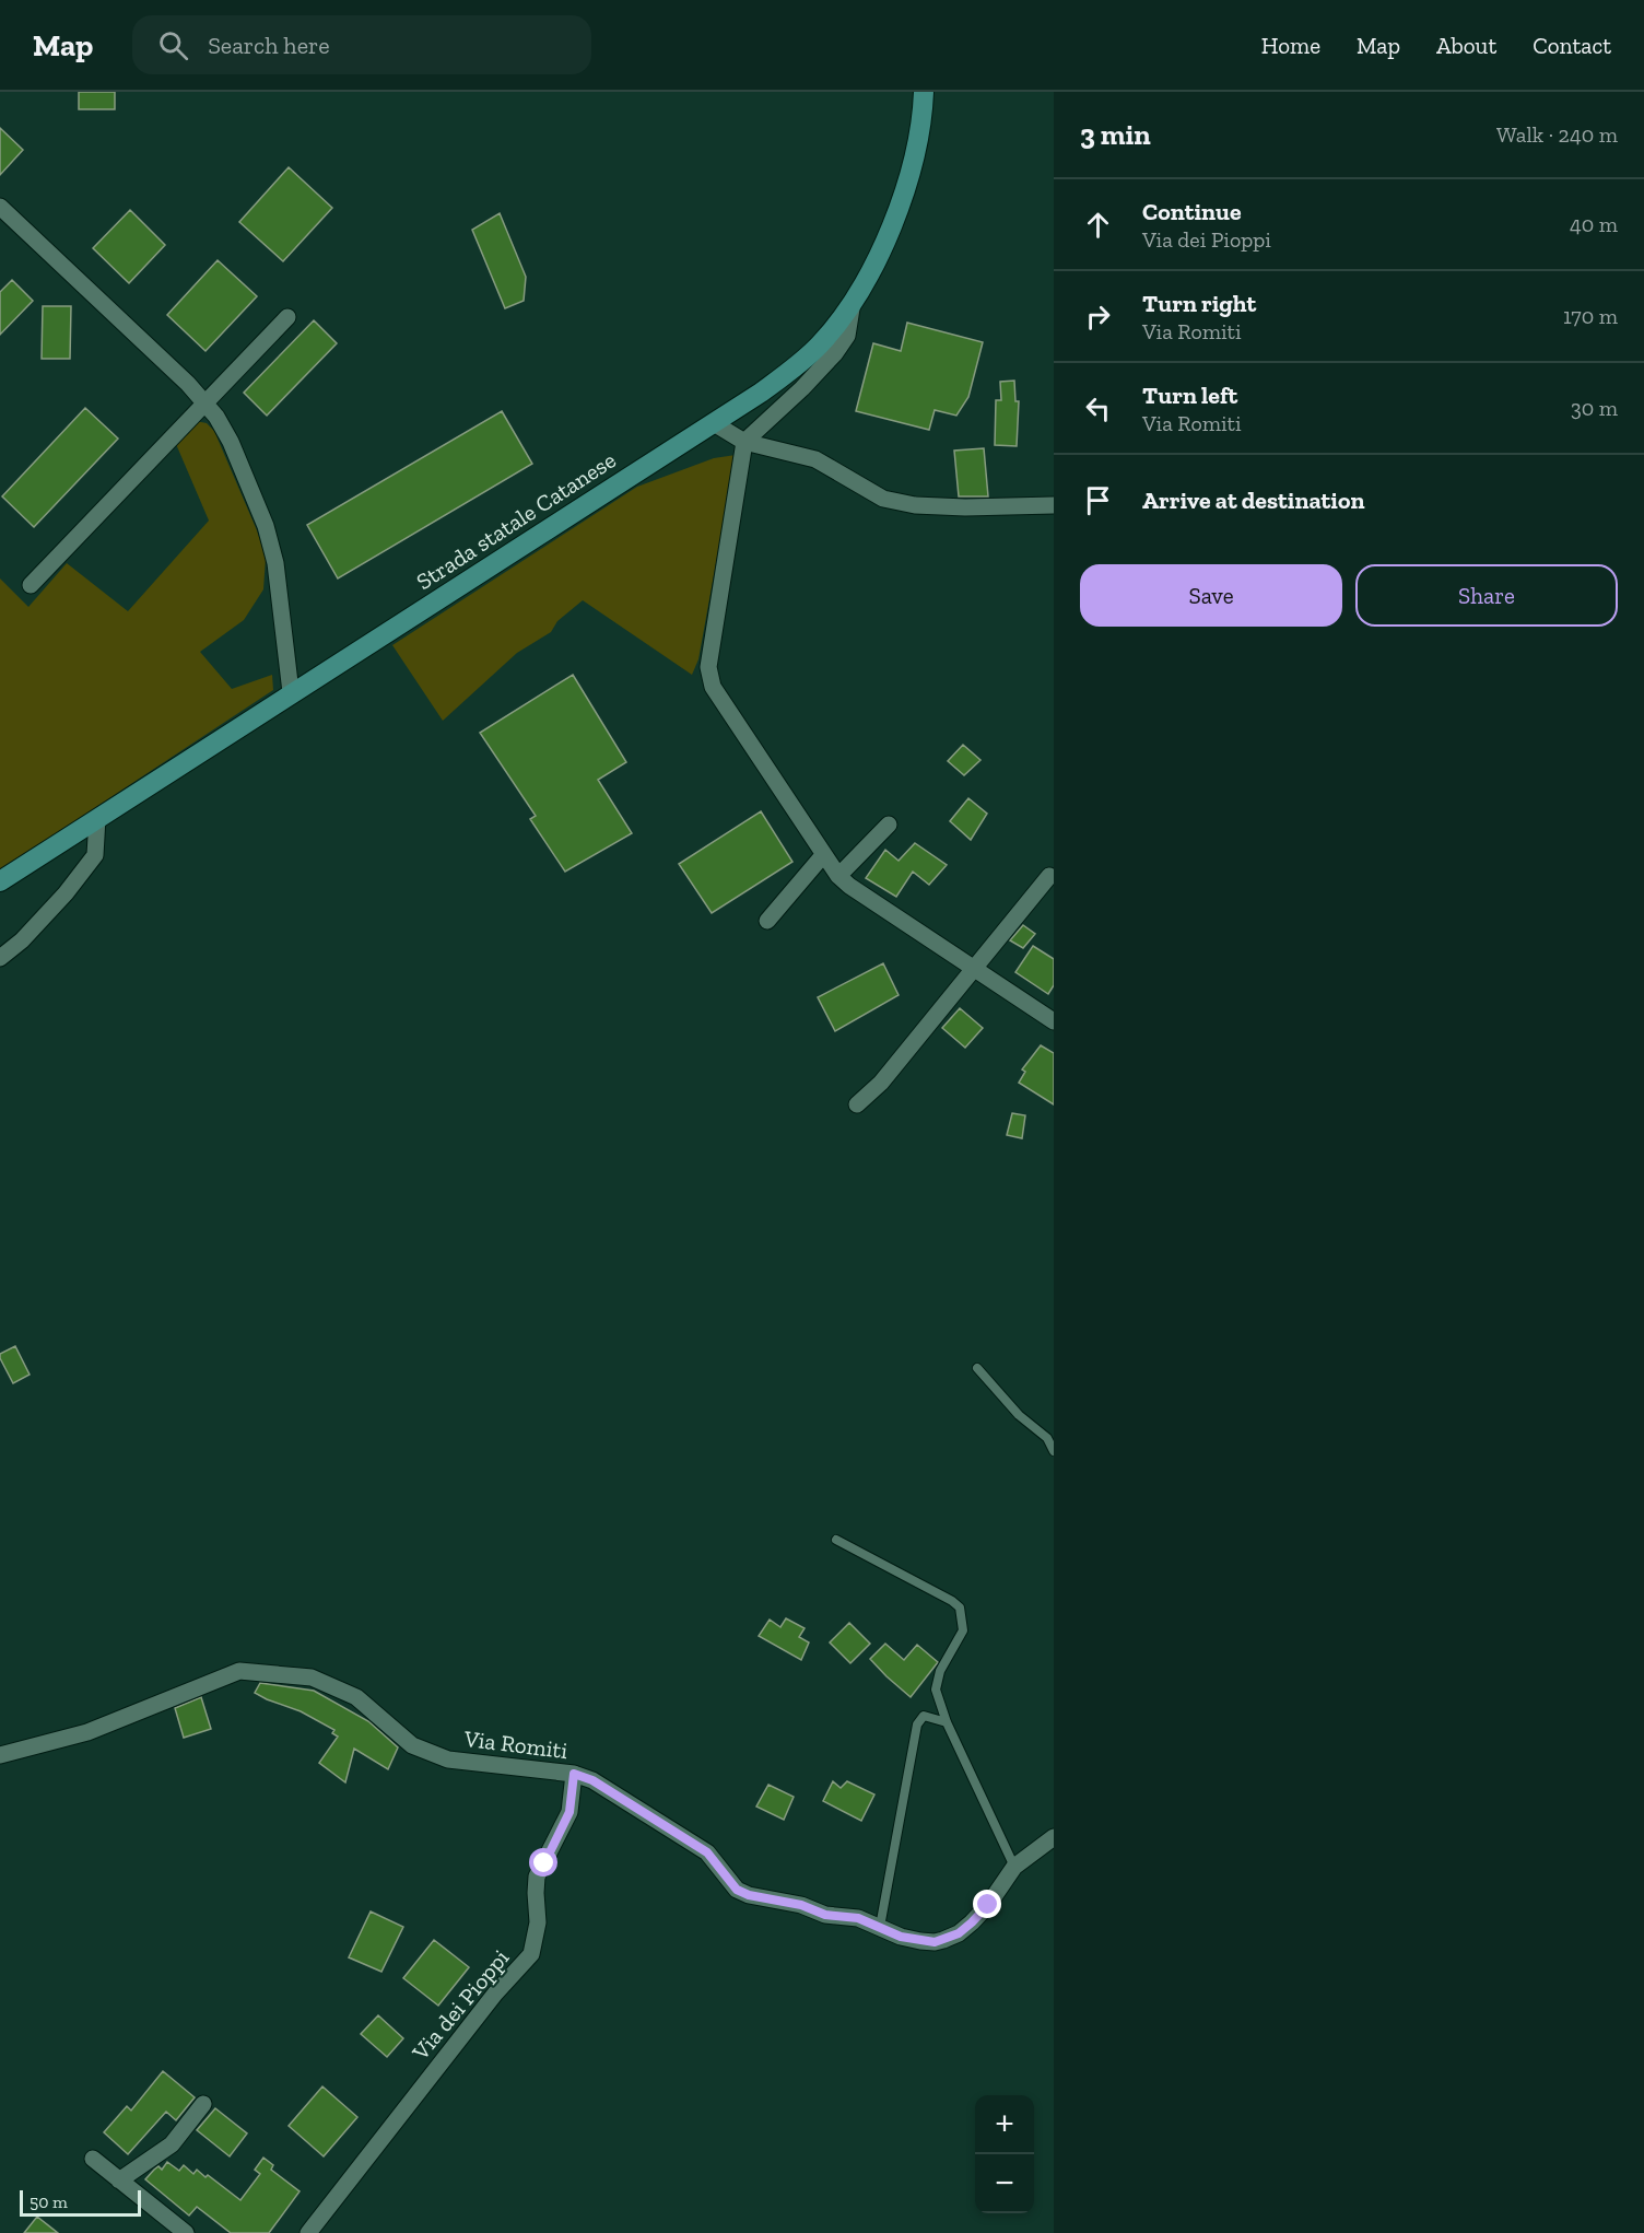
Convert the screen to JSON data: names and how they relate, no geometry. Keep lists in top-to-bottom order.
{
  "streets": {
    "main road": ["Strada statale Catanese"],
    "street": ["Via Romiti", "Via dei Pioppi"]
  },
  "crossings": [
    ["Via Romiti", "Via dei Pioppi"]
  ],
  "scale_bar": "50 m",
  "page": {
    "header": "Map",
    "search": "Search here",
    "nav": [
      "Home",
      "Map",
      "About",
      "Contact"
    ],
    "heading": ["3 min", "Walk · 240 m"],
    "list": [
      ["Continue", "Via dei Pioppi", "40 m"],
      ["Turn right", "Via Romiti", "170 m"],
      ["Turn left", "Via Romiti", "30 m"],
      "Arrive at destination"
    ],
    "buttons": ["Save", "Share"],
    "map_buttons": ["+", "−"],
    "scale": "50 m"
  }
}
